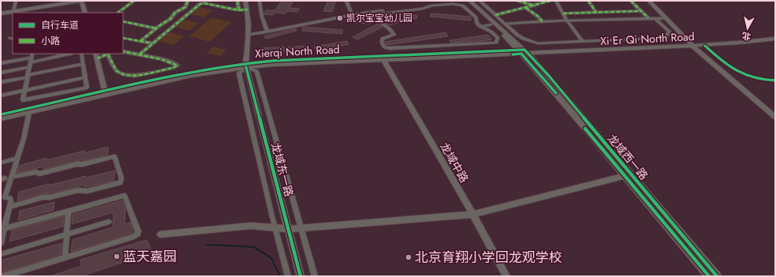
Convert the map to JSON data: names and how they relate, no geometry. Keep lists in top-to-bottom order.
{
  "streets": {
    "main road": [
      "Xi Er Qi North Road",
      "Xierqi North Road",
      "龙域西一路",
      "龙域中路",
      "龙域东一路"
    ]
  },
  "crossings": [
    ["Xi Er Qi North Road", "Xierqi North Road"],
    ["Xi Er Qi North Road", "龙域西一路"],
    ["Xierqi North Road", "龙域西一路"],
    ["Xierqi North Road", "龙域中路"],
    ["Xierqi North Road", "龙域东一路"]
  ],
  "places": ["凯尔宝宝幼儿园", "蓝天嘉园", "北京育翔小学回龙观学校"],
  "legend": ["自行车道", "小路"],
  "north": "bottom"
}
